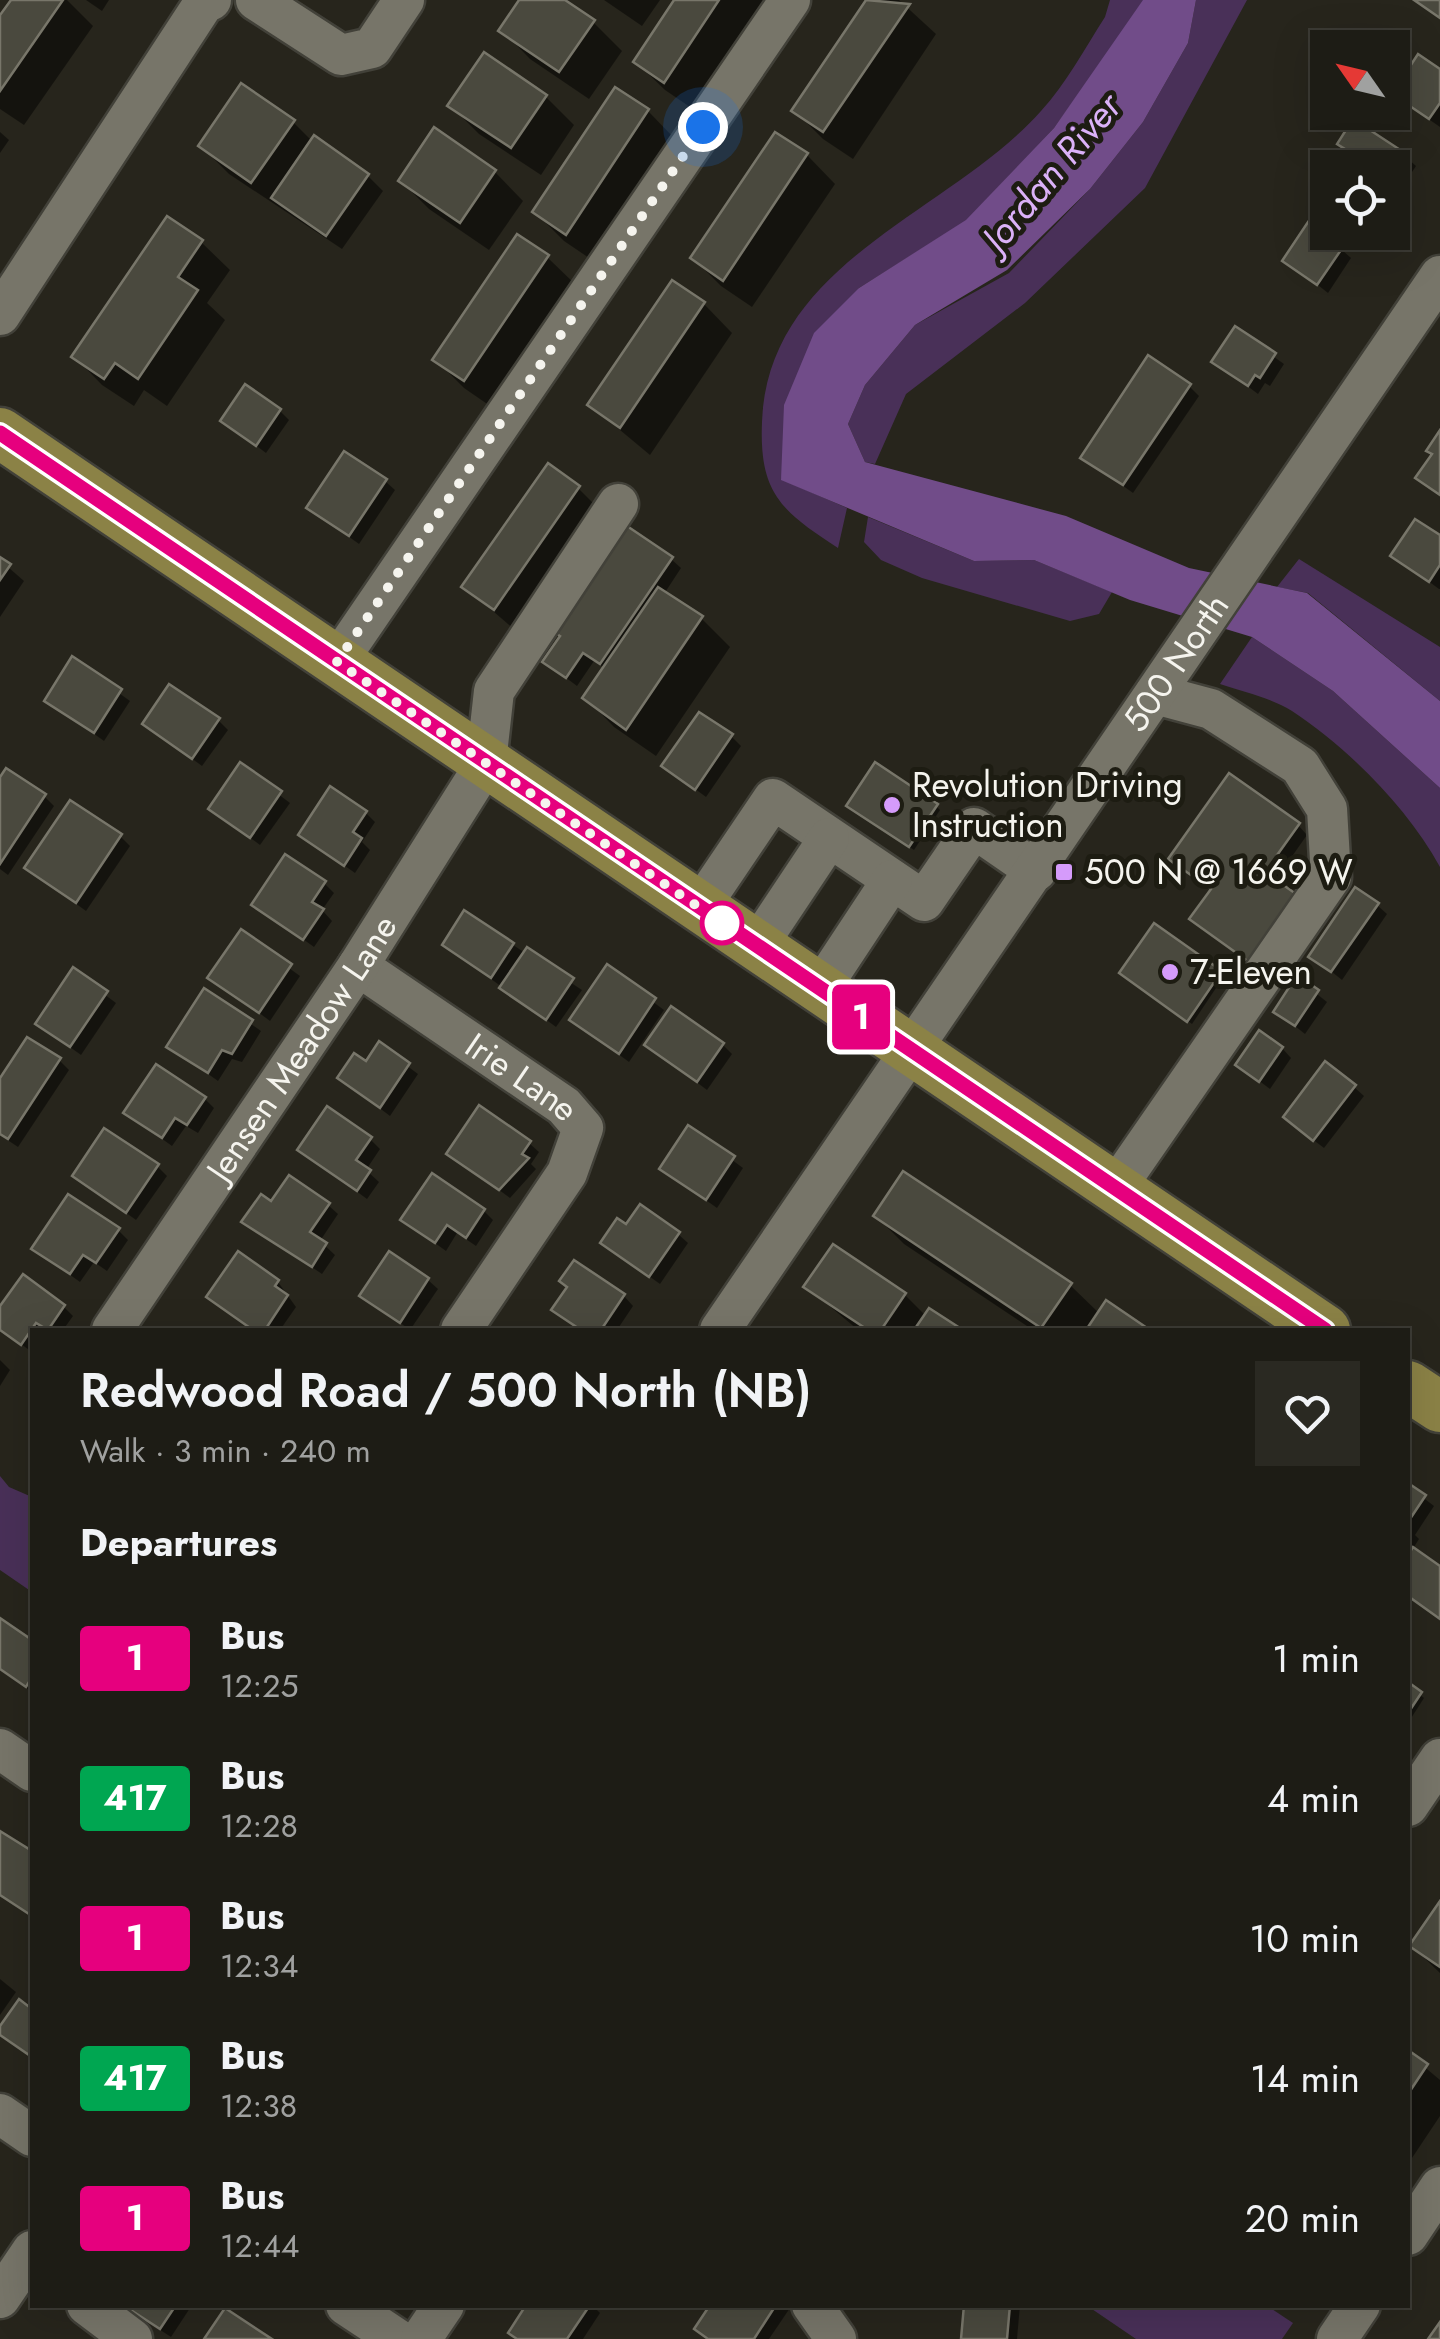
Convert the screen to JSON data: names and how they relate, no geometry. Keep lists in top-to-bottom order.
{
  "streets": {
    "street": ["500 North", "Jensen Meadow Lane", "Irie Lane"]
  },
  "crossings": [
    ["Jensen Meadow Lane", "Irie Lane"]
  ],
  "water": ["Jordan River"],
  "places": {
    "other": ["Revolution Driving Instruction", "7-Eleven"],
    "transit": ["500 N @ 1669 W"]
  },
  "lines": ["bus line 1"],
  "north": "top left",
  "page": {
    "on_map": "1",
    "heading": [
      ["Redwood Road / 500 North (NB)", "Walk · 3 min · 240 m"],
      "Departures"
    ],
    "list": [
      {
        "mark": "1",
        "name": "Bus",
        "note": "12:25",
        "value": "1 min"
      },
      {
        "mark": "417",
        "name": "Bus",
        "note": "12:28",
        "value": "4 min"
      },
      {
        "mark": "1",
        "name": "Bus",
        "note": "12:34",
        "value": "10 min"
      },
      {
        "mark": "417",
        "name": "Bus",
        "note": "12:38",
        "value": "14 min"
      },
      {
        "mark": "1",
        "name": "Bus",
        "note": "12:44",
        "value": "20 min"
      }
    ]
  }
}
